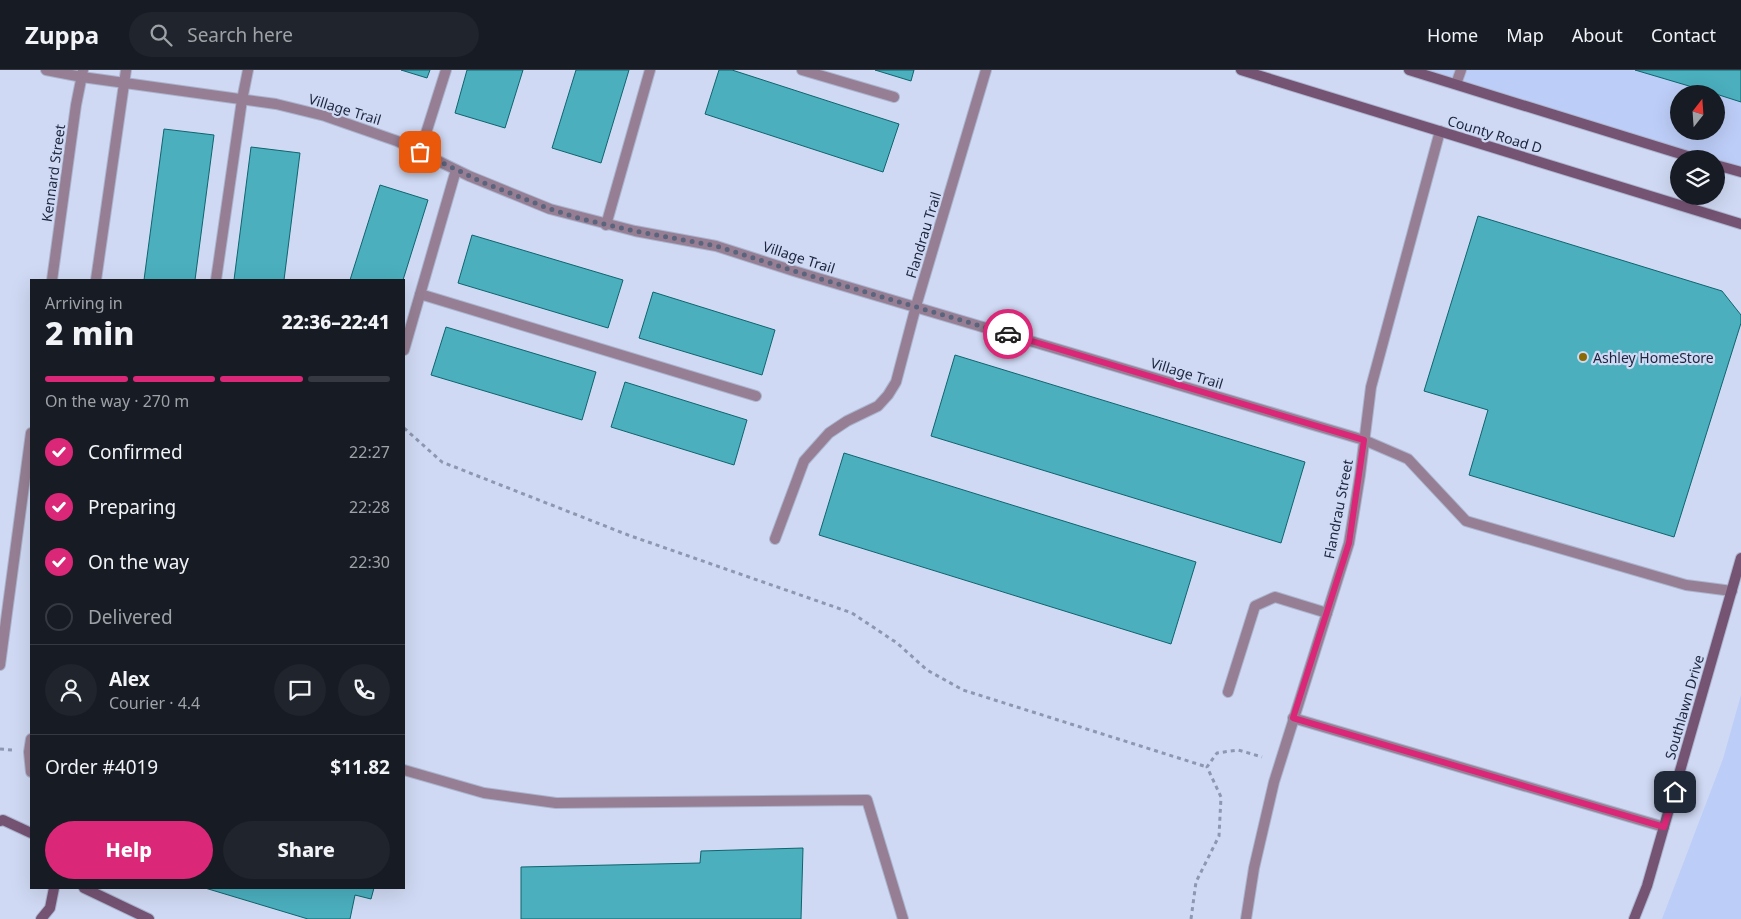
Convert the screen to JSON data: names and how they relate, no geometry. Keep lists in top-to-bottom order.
{
  "streets": {
    "street": [
      "Village Trail",
      "County Road D",
      "Kennard Street",
      "Flandrau Trail",
      "Flandrau Street",
      "Southlawn Drive"
    ]
  },
  "crossings": [
    ["Village Trail", "Kennard Street"],
    ["Village Trail", "Flandrau Trail"],
    ["Village Trail", "Flandrau Street"],
    ["Village Trail", "Southlawn Drive"],
    ["County Road D", "Flandrau Street"]
  ],
  "places": ["Ashley HomeStore"],
  "north": "top",
  "page": {
    "header": "Zuppa",
    "search": "Search here",
    "nav": [
      "Home",
      "Map",
      "About",
      "Contact"
    ],
    "heading": ["2 min", "Arriving in", "22:36–22:41"],
    "panel": [
      "Alex",
      "Courier · 4.4",
      "Order #4019",
      "$11.82"
    ],
    "bar": "On the way · 270 m",
    "list": [
      ["Confirmed", "22:27"],
      ["Preparing", "22:28"],
      ["On the way", "22:30"],
      "Delivered"
    ],
    "buttons": ["Help", "Share"]
  }
}
